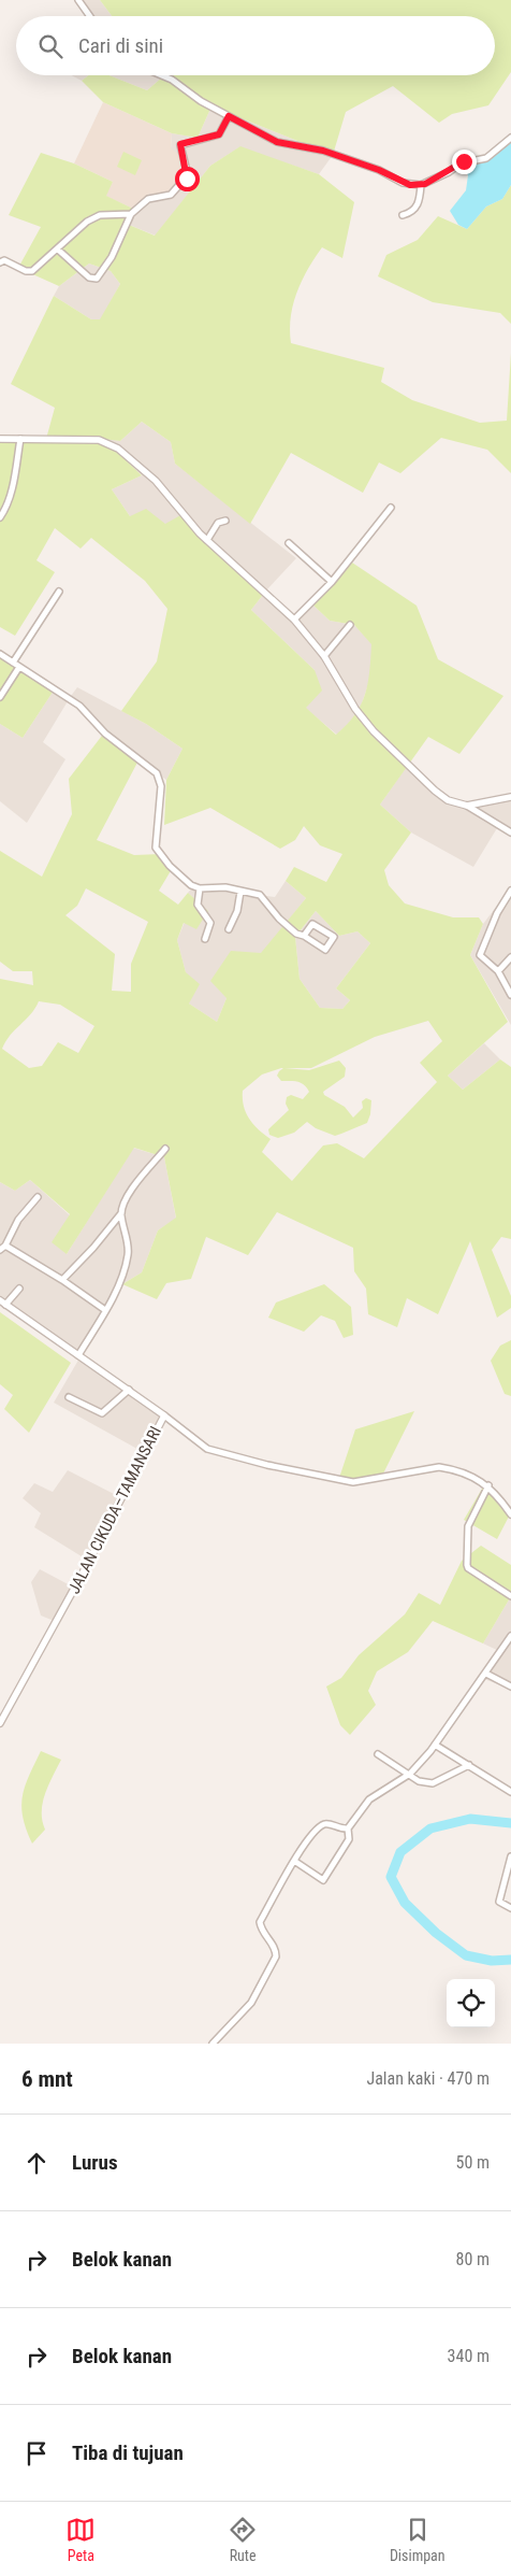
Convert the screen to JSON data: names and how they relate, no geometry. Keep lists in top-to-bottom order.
{
  "streets": {
    "street": ["JALAN CIKUDA–TAMANSARI"]
  },
  "page": {
    "search": "Cari di sini",
    "heading": ["6 mnt", "Jalan kaki · 470 m"],
    "list": [
      ["Lurus", "50 m"],
      ["Belok kanan", "80 m"],
      ["Belok kanan", "340 m"],
      "Tiba di tujuan"
    ],
    "nav": ["Peta", "Rute", "Disimpan"]
  }
}
